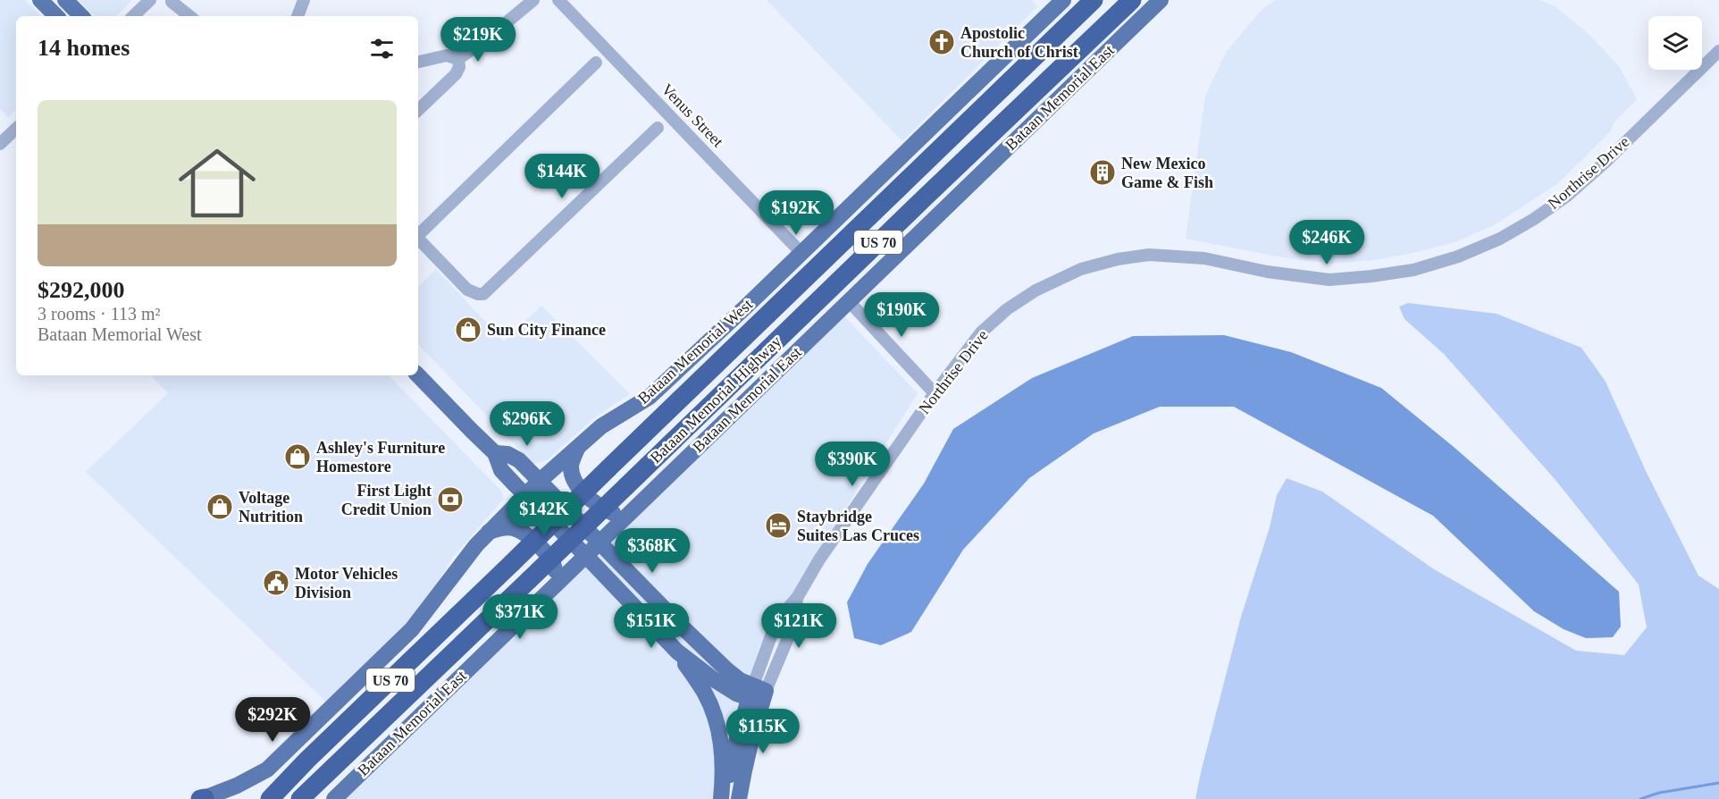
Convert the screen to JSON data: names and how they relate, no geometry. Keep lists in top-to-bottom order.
{
  "streets": {
    "highway": ["US 70", "Bataan Memorial Highway"],
    "main road": ["Bataan Memorial East", "Bataan Memorial West"],
    "street": ["Venus Street", "Northrise Drive"]
  },
  "crossings": [
    ["Venus Street", "Bataan Memorial West"]
  ],
  "places": {
    "church": ["Apostolic Church of Christ"],
    "building": ["New Mexico Game & Fish"],
    "shop": ["Sun City Finance", "Ashley's Furniture Homestore", "Voltage Nutrition"],
    "bank": ["First Light Credit Union"],
    "hotel": ["Staybridge Suites Las Cruces"],
    "public building": ["Motor Vehicles Division"]
  },
  "page": {
    "heading": "14 homes",
    "price": [
      "$219K",
      "$144K",
      "$192K",
      "$246K",
      "$190K",
      "$296K",
      "$390K",
      "$142K",
      "$368K",
      "$371K",
      "$151K",
      "$121K",
      "$292K",
      "$115K"
    ],
    "list": [
      {
        "name": "$292,000",
        "note": "3 rooms · 113 m² · Bataan Memorial West"
      }
    ]
  }
}
